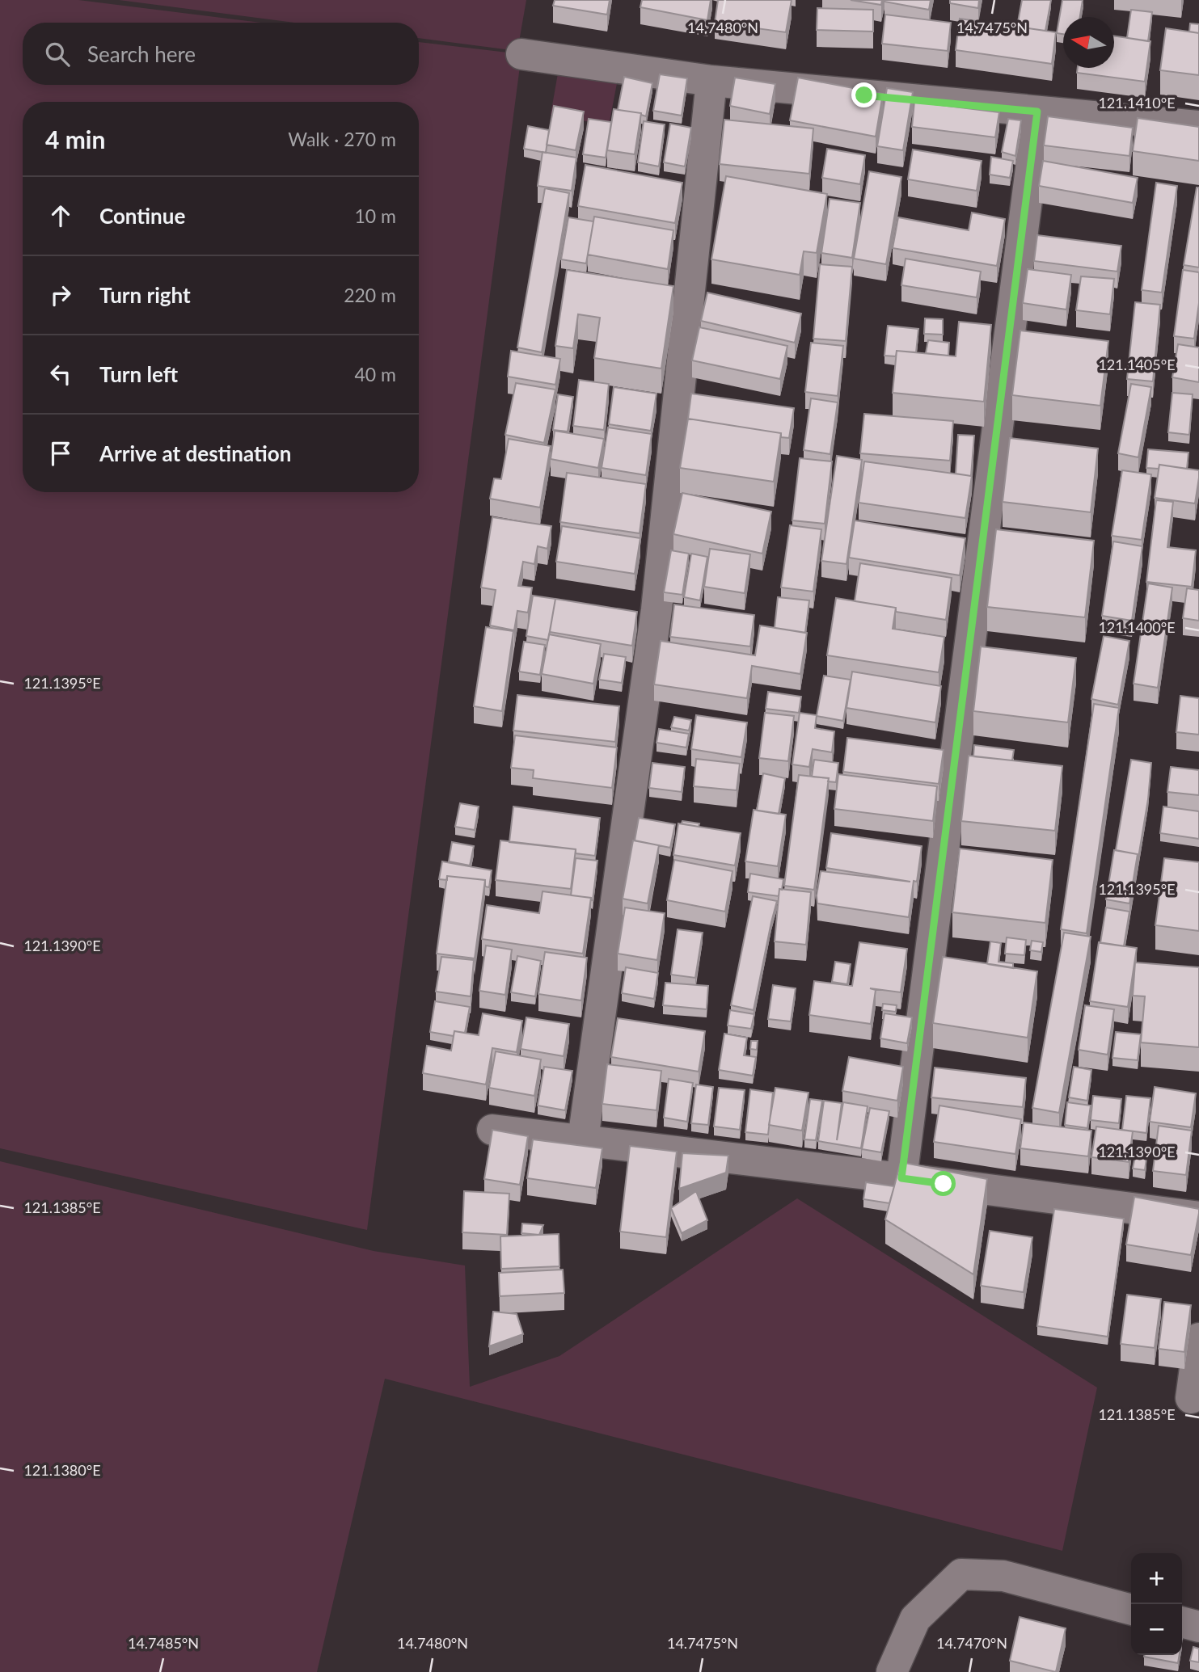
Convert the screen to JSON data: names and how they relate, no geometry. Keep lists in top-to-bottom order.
{
  "north": "left",
  "page": {
    "search": "Search here",
    "heading": ["4 min", "Walk · 270 m"],
    "list": [
      ["Continue", "10 m"],
      ["Turn right", "220 m"],
      ["Turn left", "40 m"],
      "Arrive at destination"
    ],
    "map_buttons": ["+", "−"]
  },
  "coordinates": [
    "14.7480°N",
    "14.7475°N",
    "121.1410°E",
    "121.1405°E",
    "121.1400°E",
    "121.1395°E",
    "121.1390°E",
    "121.1385°E",
    "121.1380°E",
    "14.7485°N",
    "14.7470°N"
  ]
}
